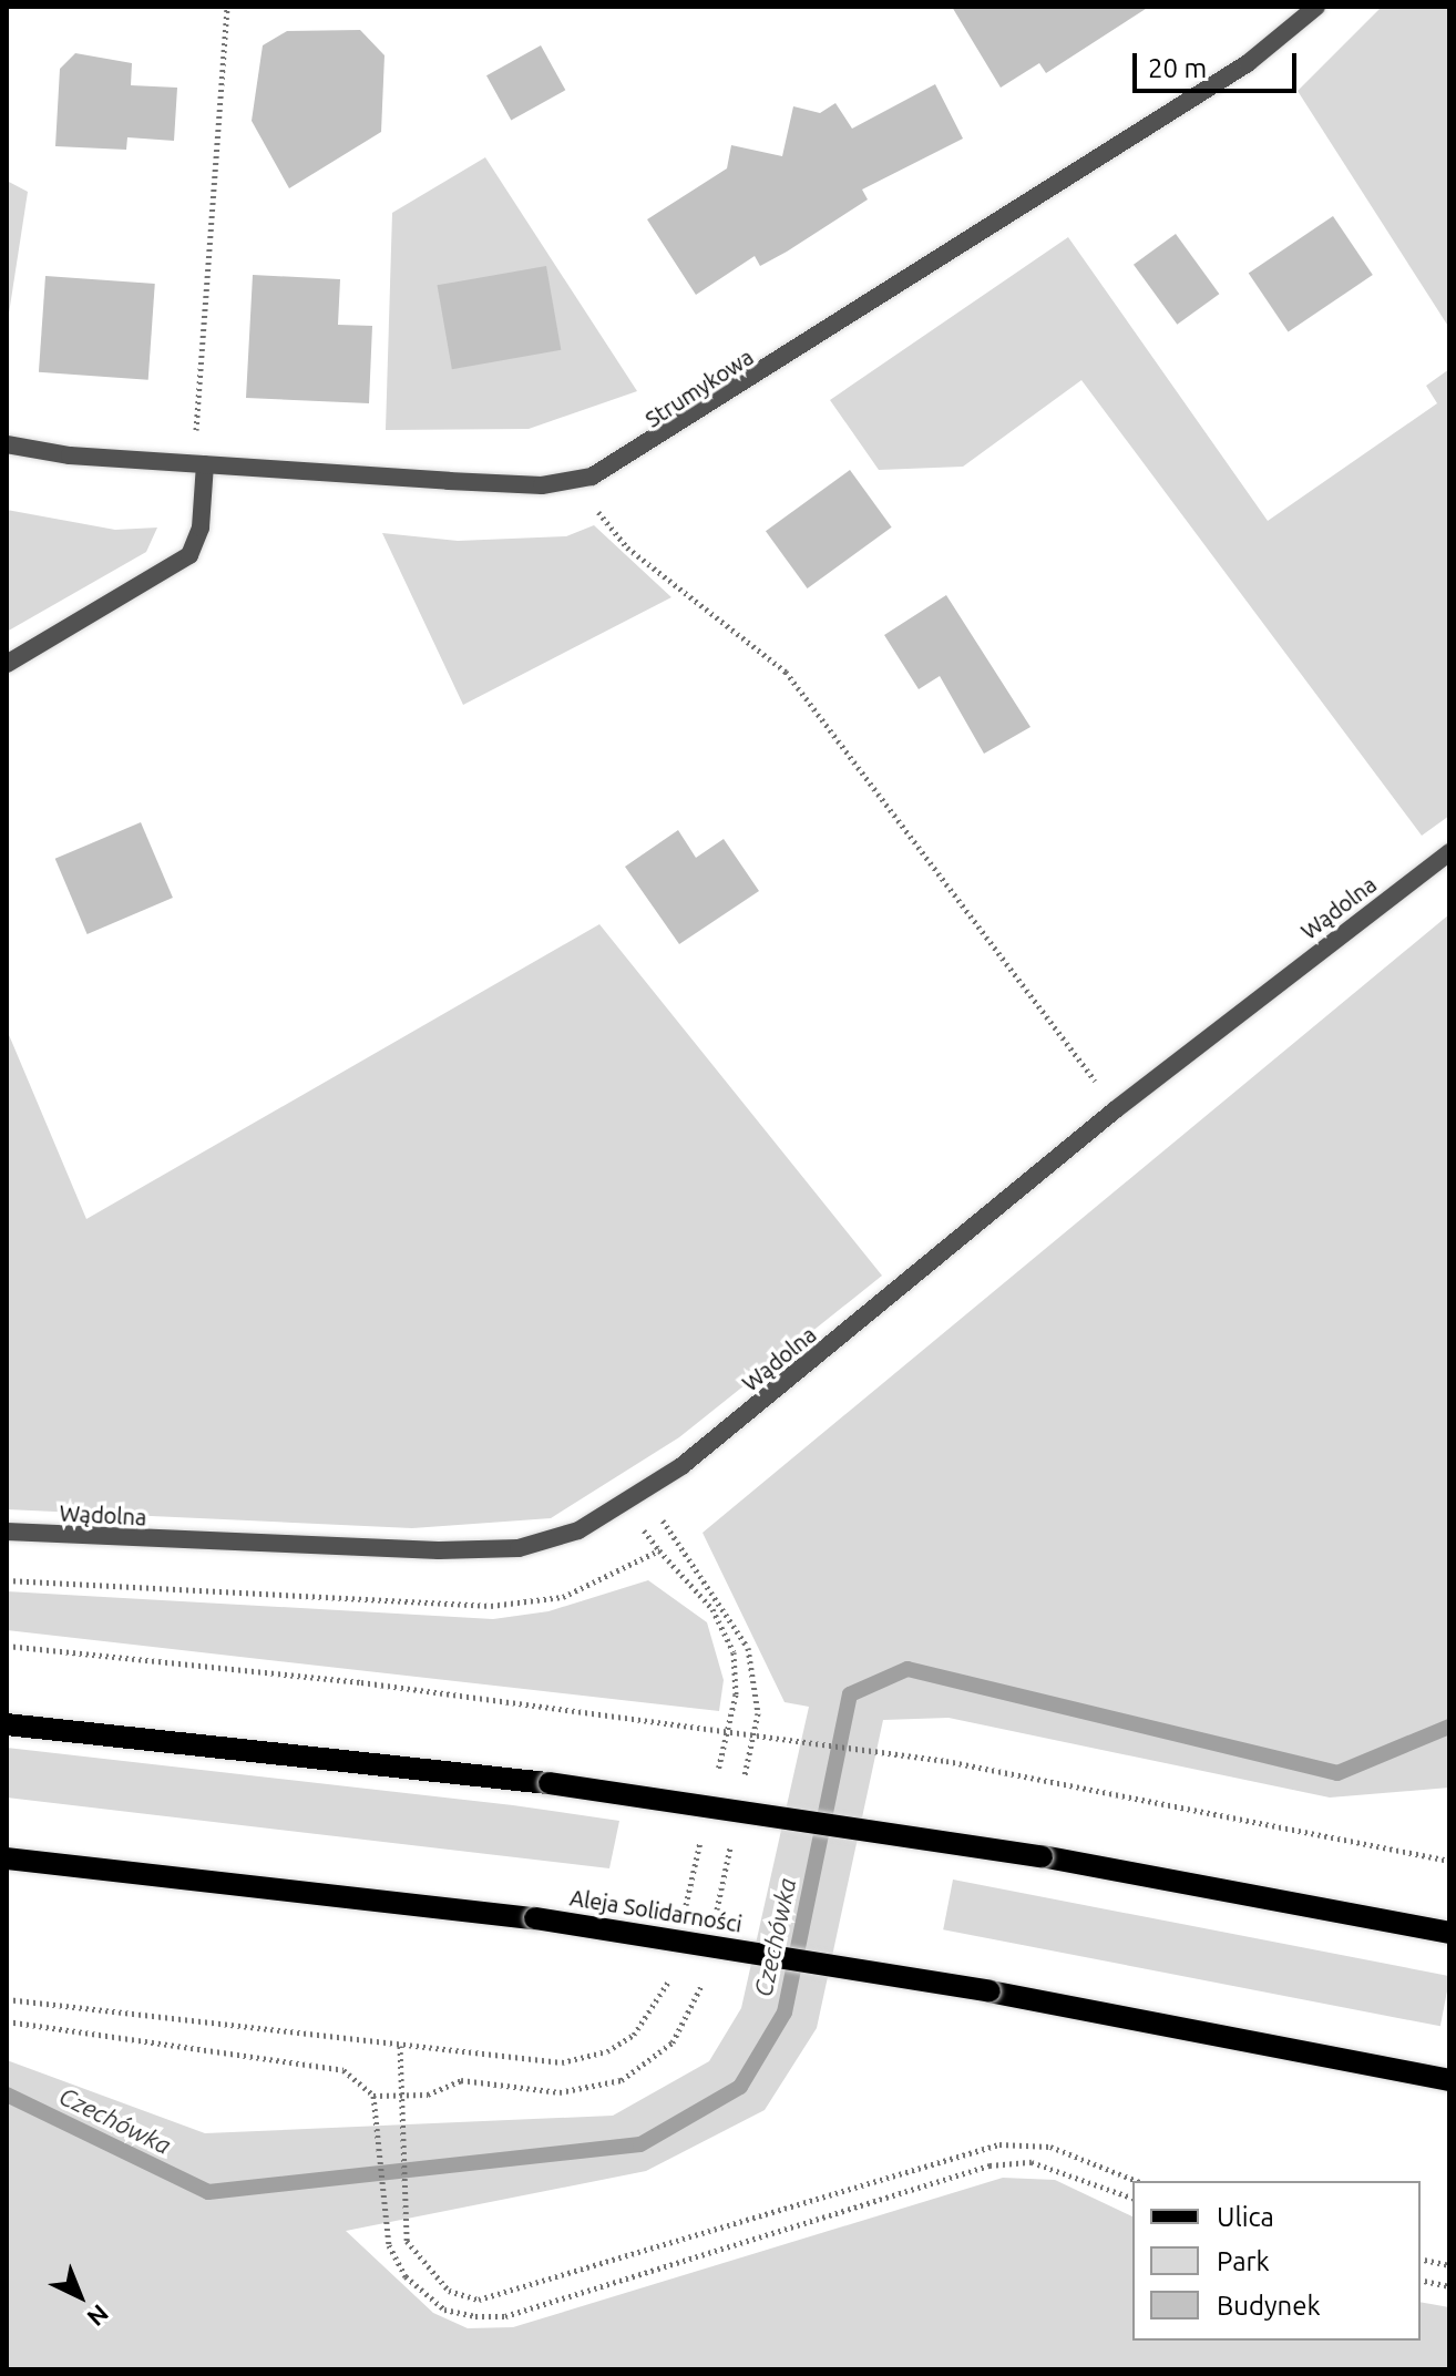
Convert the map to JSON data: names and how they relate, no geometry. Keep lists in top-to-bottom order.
{
  "streets": {
    "main road": ["Aleja Solidarności"],
    "street": ["Strumykowa", "Wądolna"]
  },
  "water": ["Czechówka"],
  "legend": ["Ulica", "Park", "Budynek"],
  "scale_bar": "20 m",
  "north": "bottom right"
}
